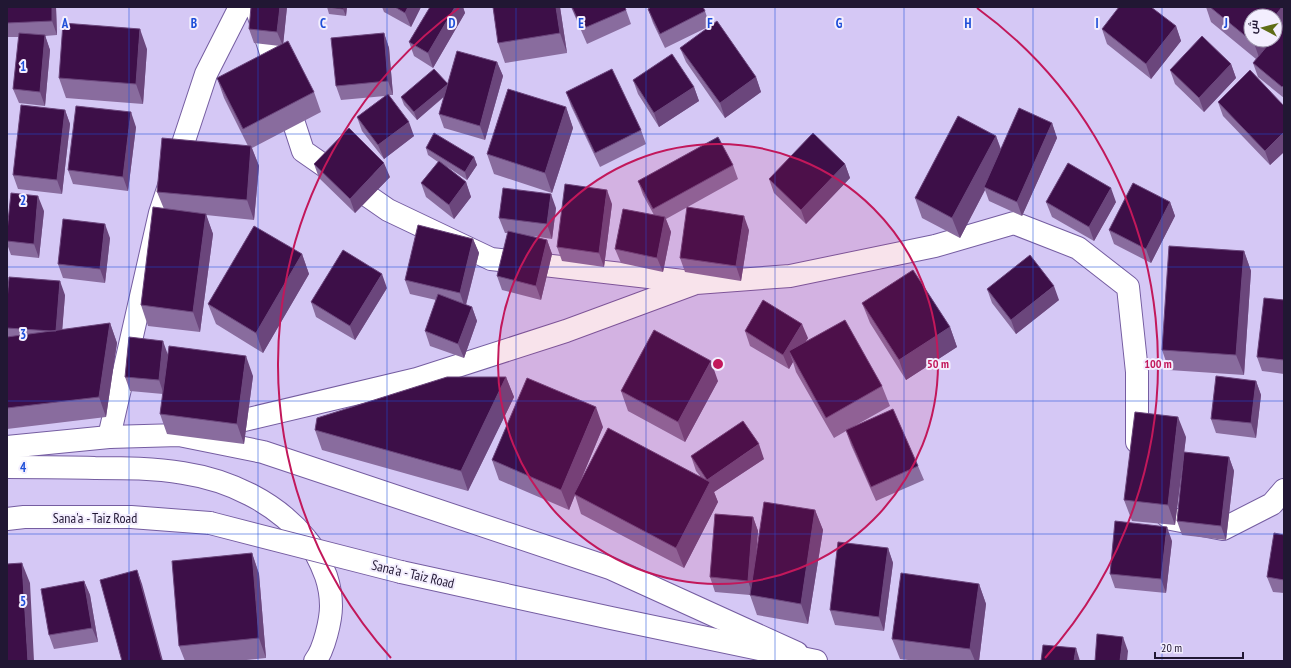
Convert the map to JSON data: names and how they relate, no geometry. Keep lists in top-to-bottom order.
{
  "streets": {
    "main road": ["Sana'a - Taiz Road"]
  },
  "scale_bar": "20 m",
  "north": "left",
  "grid": {
    "columns": [
      "A",
      "B",
      "C",
      "D",
      "E",
      "F",
      "G",
      "H",
      "I",
      "J"
    ],
    "rows": [
      "1",
      "2",
      "3",
      "4",
      "5"
    ]
  },
  "rings": ["50 m", "100 m"]
}
